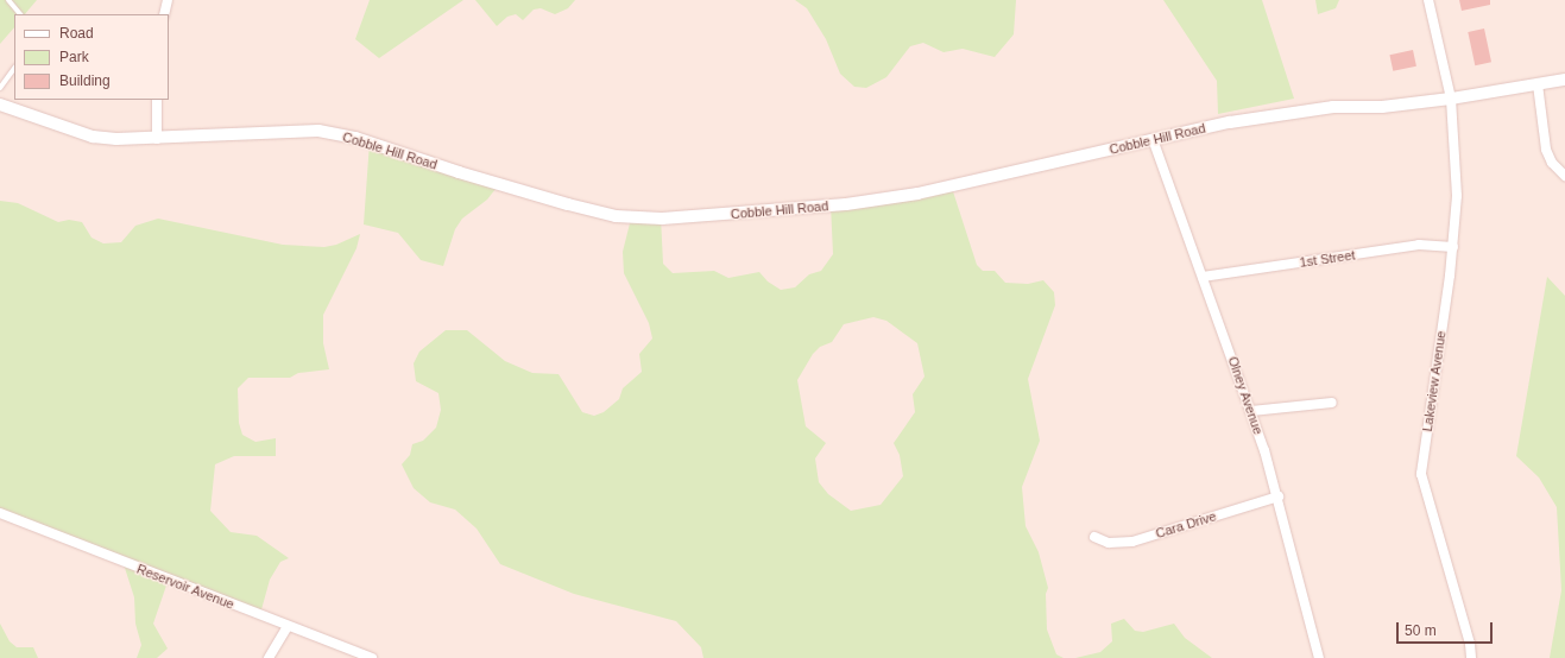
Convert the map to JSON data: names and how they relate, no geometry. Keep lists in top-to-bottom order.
{
  "streets": {
    "street": [
      "Cobble Hill Road",
      "1st Street",
      "Lakeview Avenue",
      "Olney Avenue",
      "Cara Drive",
      "Reservoir Avenue"
    ]
  },
  "crossings": [
    ["Cobble Hill Road", "Lakeview Avenue"],
    ["Cobble Hill Road", "Olney Avenue"],
    ["1st Street", "Lakeview Avenue"],
    ["1st Street", "Olney Avenue"],
    ["Olney Avenue", "Cara Drive"]
  ],
  "legend": ["Road", "Park", "Building"],
  "scale_bar": "50 m"
}
